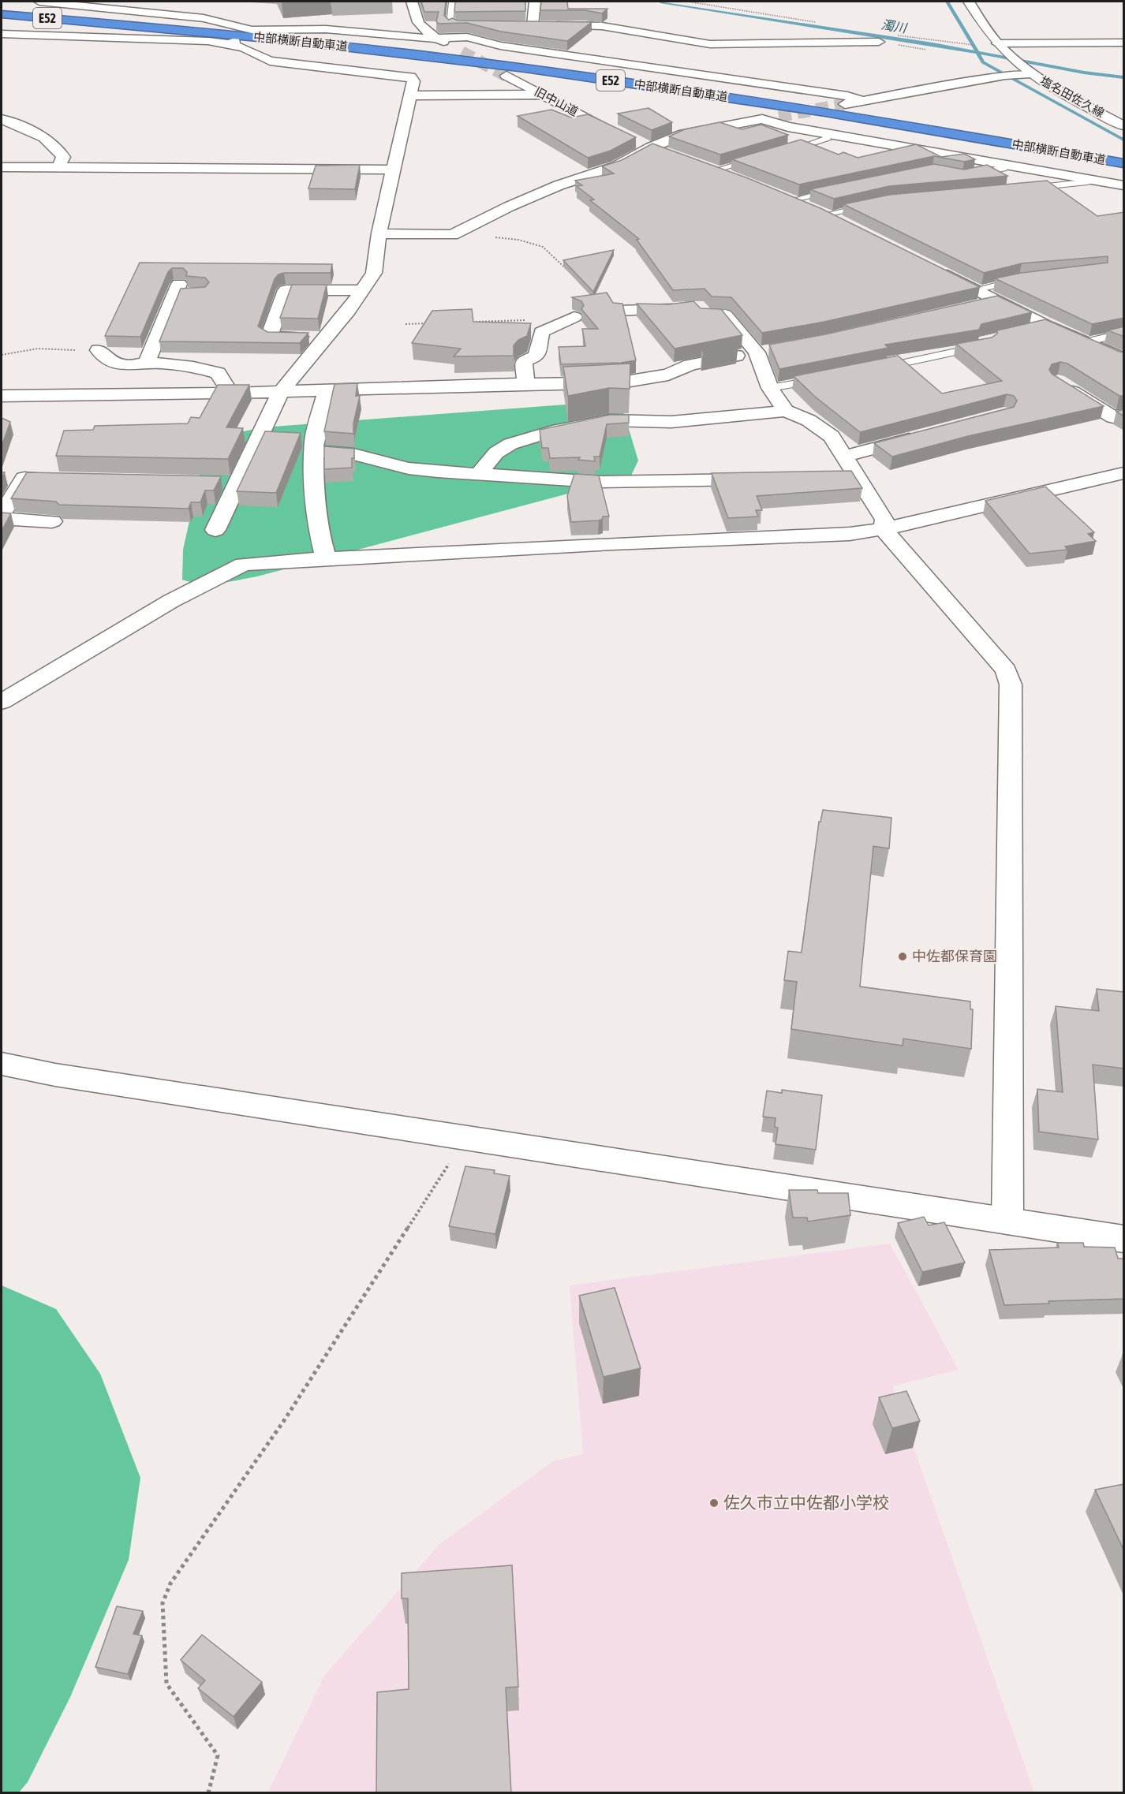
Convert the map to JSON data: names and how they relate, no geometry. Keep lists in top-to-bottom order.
{
  "streets": {
    "highway": ["E52", "中部横断自動車道"],
    "street": ["塩名田佐久線", "旧中山道"]
  },
  "water": ["濁川"],
  "places": ["中佐都保育園", "佐久市立中佐都小学校"]
}
